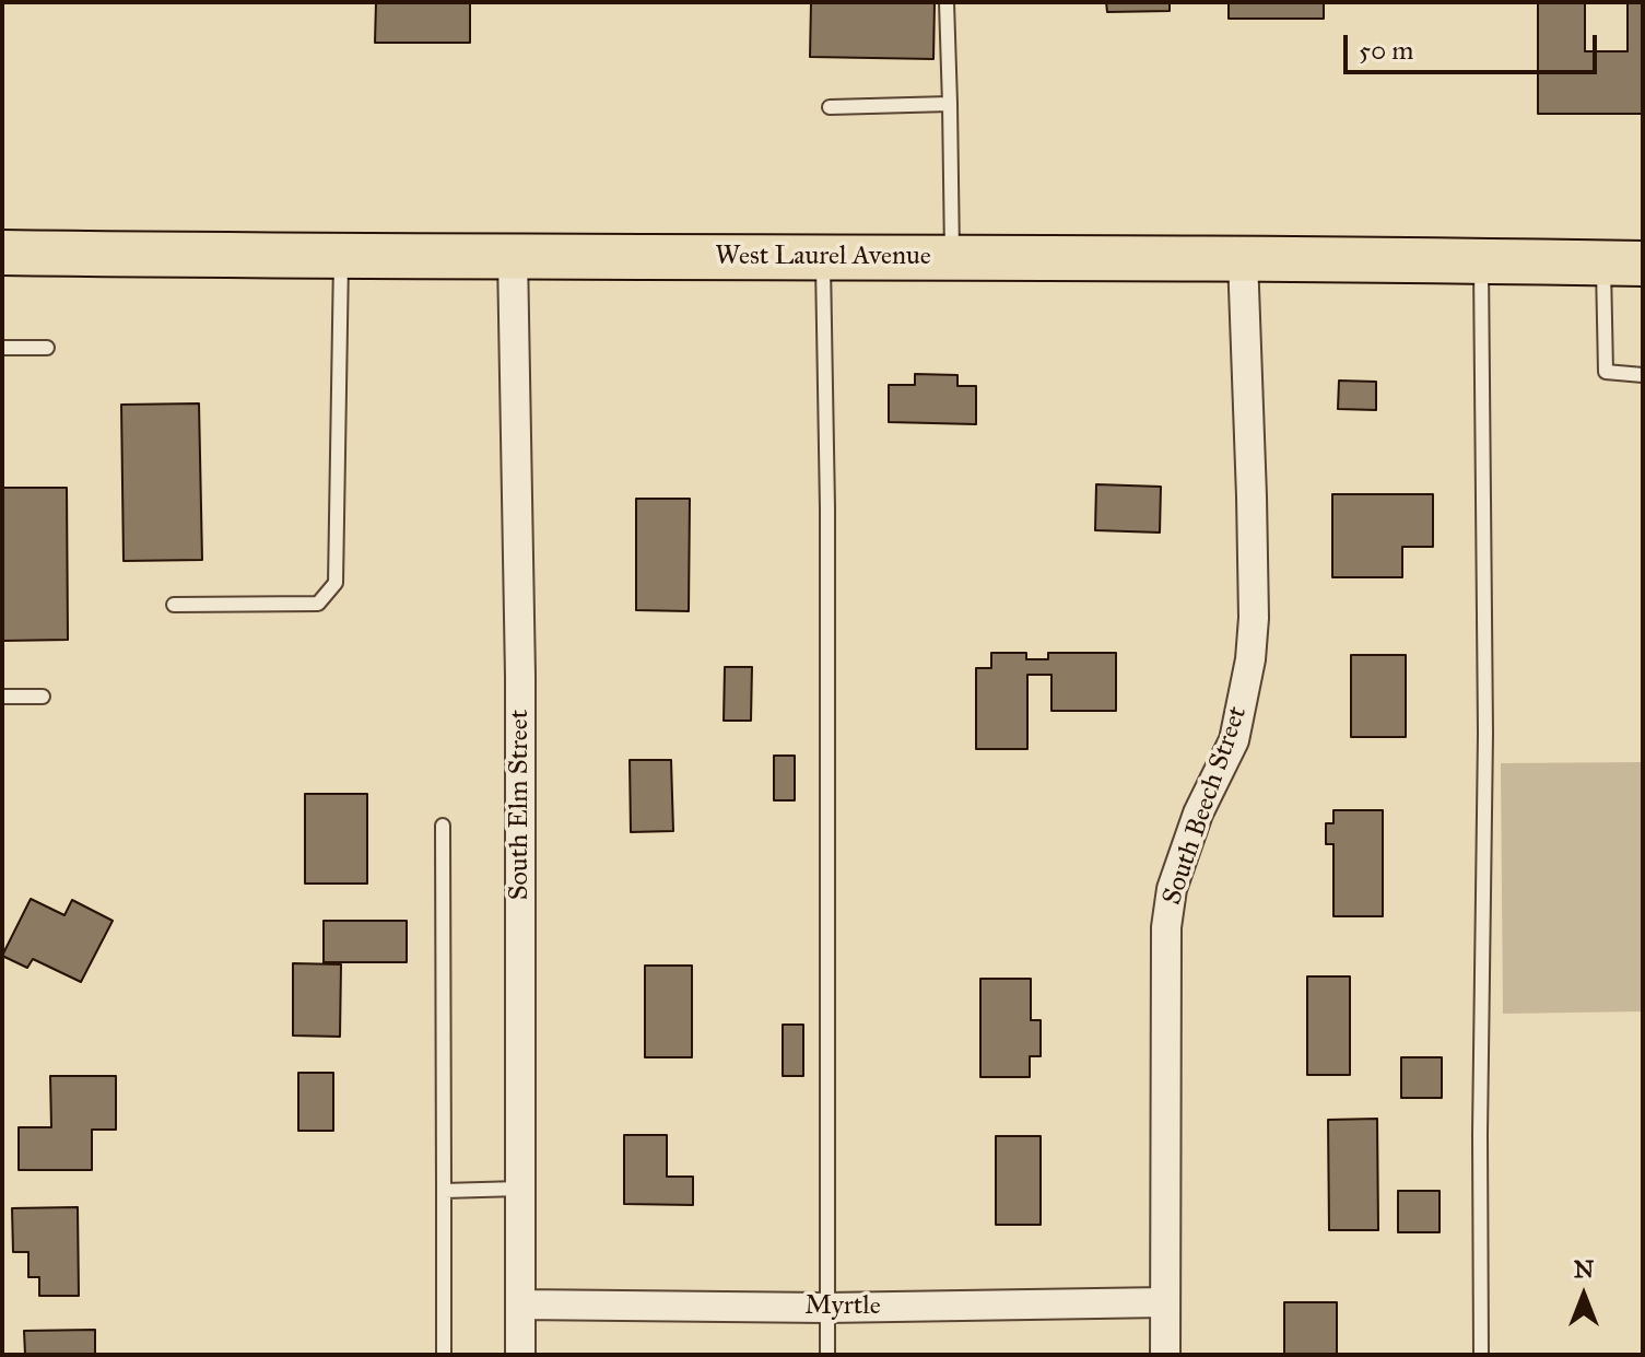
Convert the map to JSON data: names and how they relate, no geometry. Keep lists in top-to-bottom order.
{
  "streets": {
    "main road": ["West Laurel Avenue"],
    "street": ["South Elm Street", "South Beech Street", "Myrtle"]
  },
  "crossings": [
    ["West Laurel Avenue", "South Elm Street"],
    ["West Laurel Avenue", "South Beech Street"],
    ["South Elm Street", "Myrtle"],
    ["South Beech Street", "Myrtle"]
  ],
  "scale_bar": "50 m",
  "north": "top"
}
